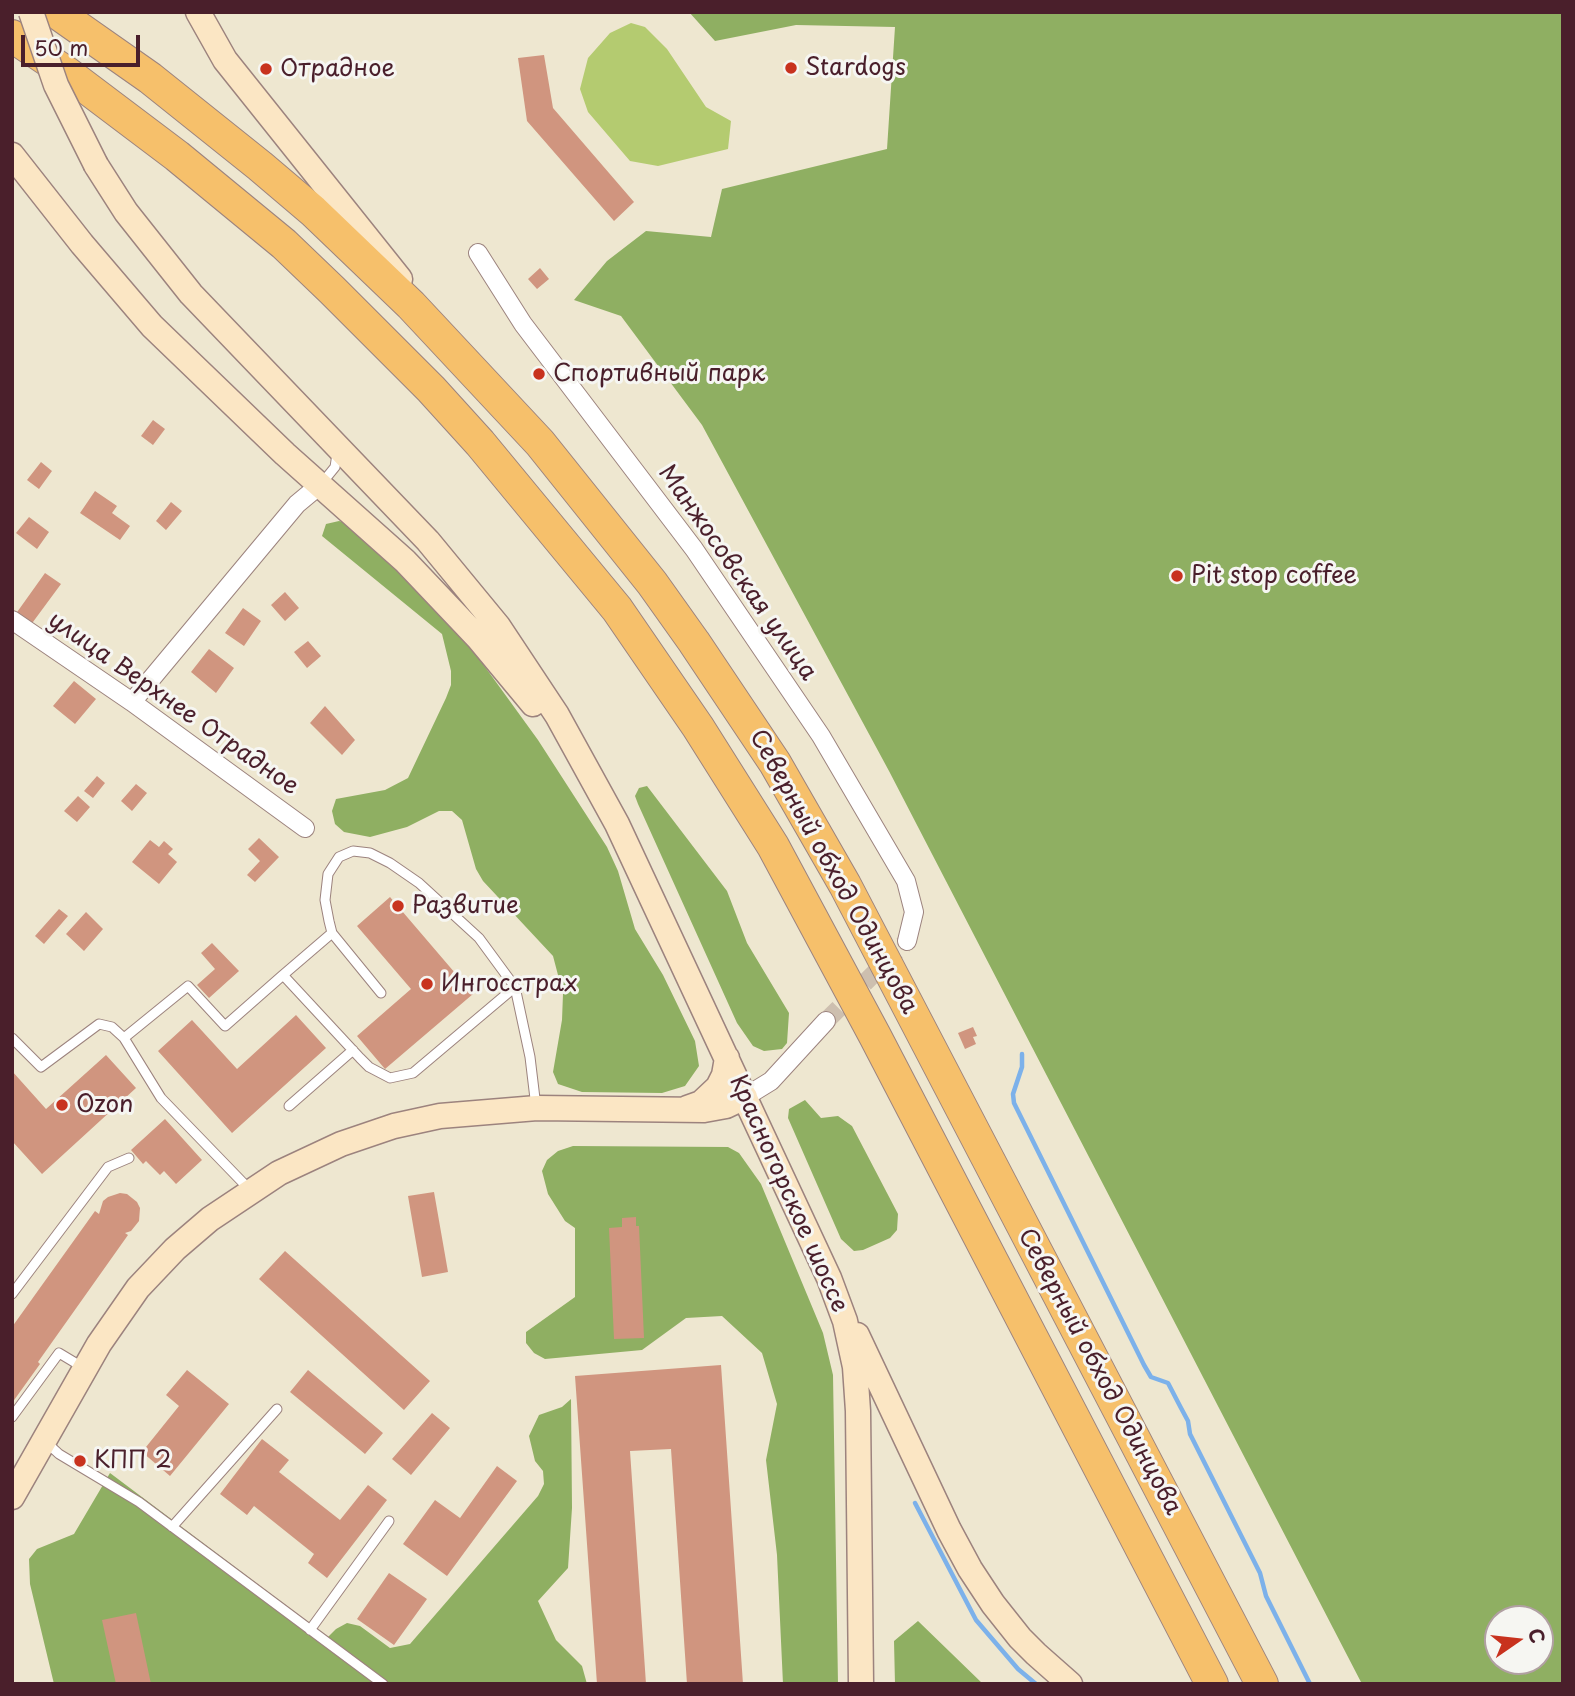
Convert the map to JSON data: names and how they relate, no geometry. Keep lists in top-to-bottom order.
{
  "streets": {
    "highway": ["Северный обход Одинцова"],
    "main road": ["Красногорское шоссе"],
    "street": ["Манжосовская улица", "улица Верхнее Отрадное"]
  },
  "places": [
    "Stardogs",
    "Отрадное",
    "Спортивный парк",
    "Pit stop coffee",
    "Развитие",
    "Ингосстрах",
    "Ozon",
    "КПП 2"
  ],
  "scale_bar": "50 m",
  "north": "right"
}
